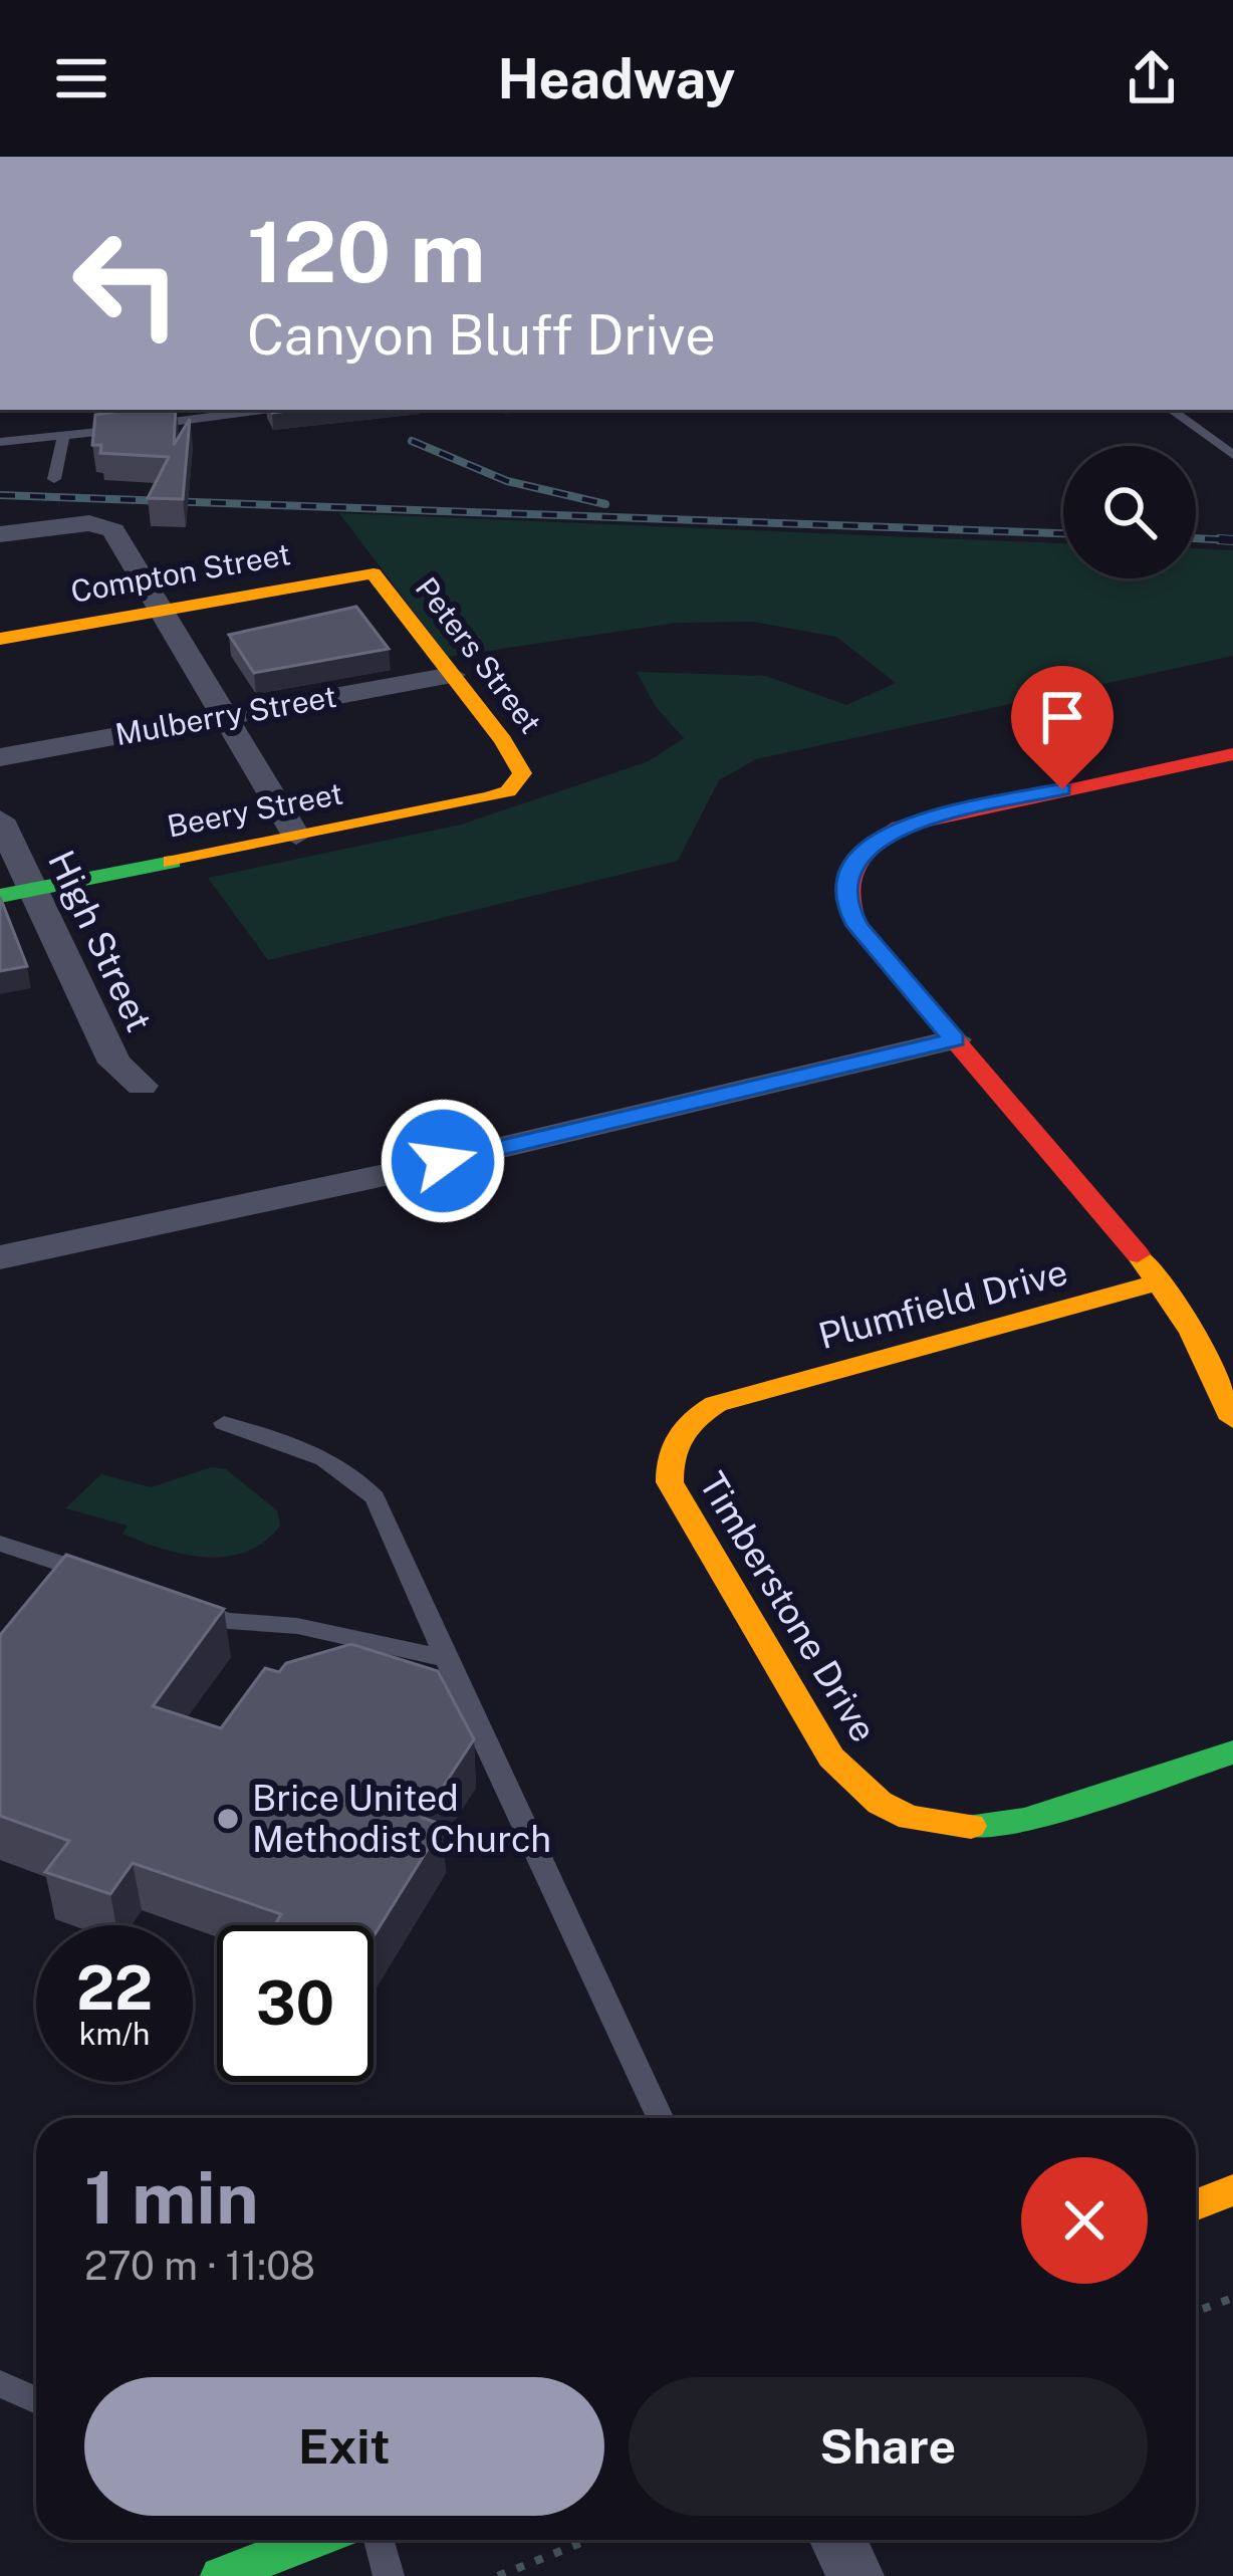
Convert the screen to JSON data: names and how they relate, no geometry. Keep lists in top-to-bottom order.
{
  "streets": {
    "street": [
      "Compton Street",
      "Peters Street",
      "Mulberry Street",
      "Beery Street",
      "High Street",
      "Plumfield Drive",
      "Timberstone Drive"
    ]
  },
  "crossings": [
    ["Compton Street", "Peters Street"],
    ["Peters Street", "Mulberry Street"],
    ["Peters Street", "Beery Street"],
    ["Beery Street", "High Street"],
    ["Plumfield Drive", "Timberstone Drive"]
  ],
  "places": ["Brice United Methodist Church"],
  "page": {
    "header": "Headway",
    "turn": ["120 m", "Canyon Bluff Drive"],
    "speed": "22 km/h",
    "limit": "30",
    "heading": ["1 min", "270 m · 11:08"],
    "buttons": ["Exit", "Share"]
  }
}
